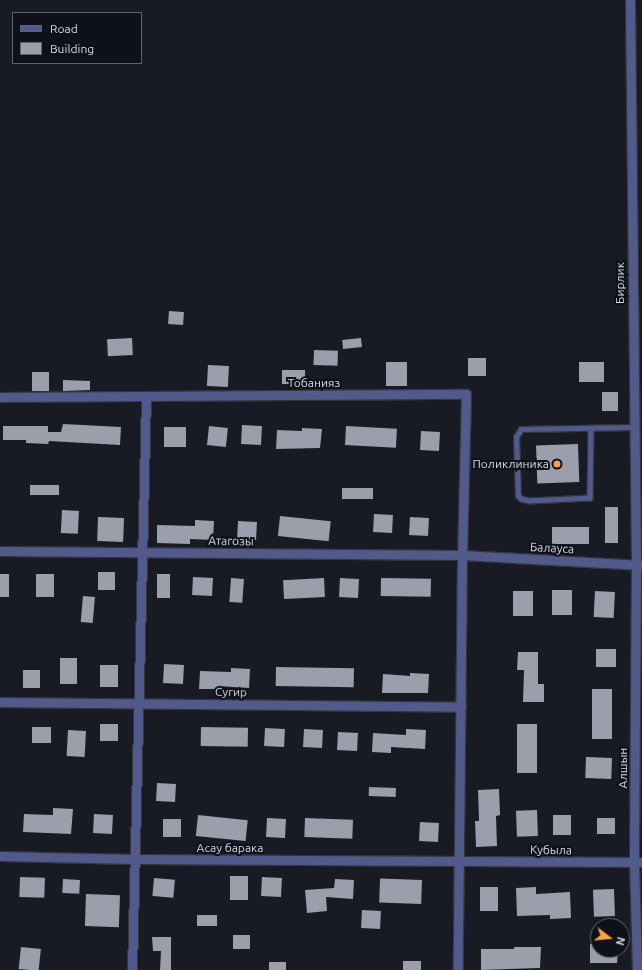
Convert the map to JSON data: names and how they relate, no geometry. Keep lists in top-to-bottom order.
{
  "streets": {
    "street": [
      "Бирлик",
      "Тобанияз",
      "Атагозы",
      "Балауса",
      "Сугир",
      "Алшын",
      "Асау барака",
      "Кубыла"
    ]
  },
  "crossings": [
    ["Бирлик", "Балауса"],
    ["Бирлик", "Алшын"],
    ["Тобанияз", "Атагозы"],
    ["Тобанияз", "Балауса"],
    ["Атагозы", "Балауса"],
    ["Балауса", "Алшын"],
    ["Алшын", "Кубыла"],
    ["Асау барака", "Кубыла"]
  ],
  "places": ["Поликлиника"],
  "legend": ["Road", "Building"],
  "north": "right"
}
